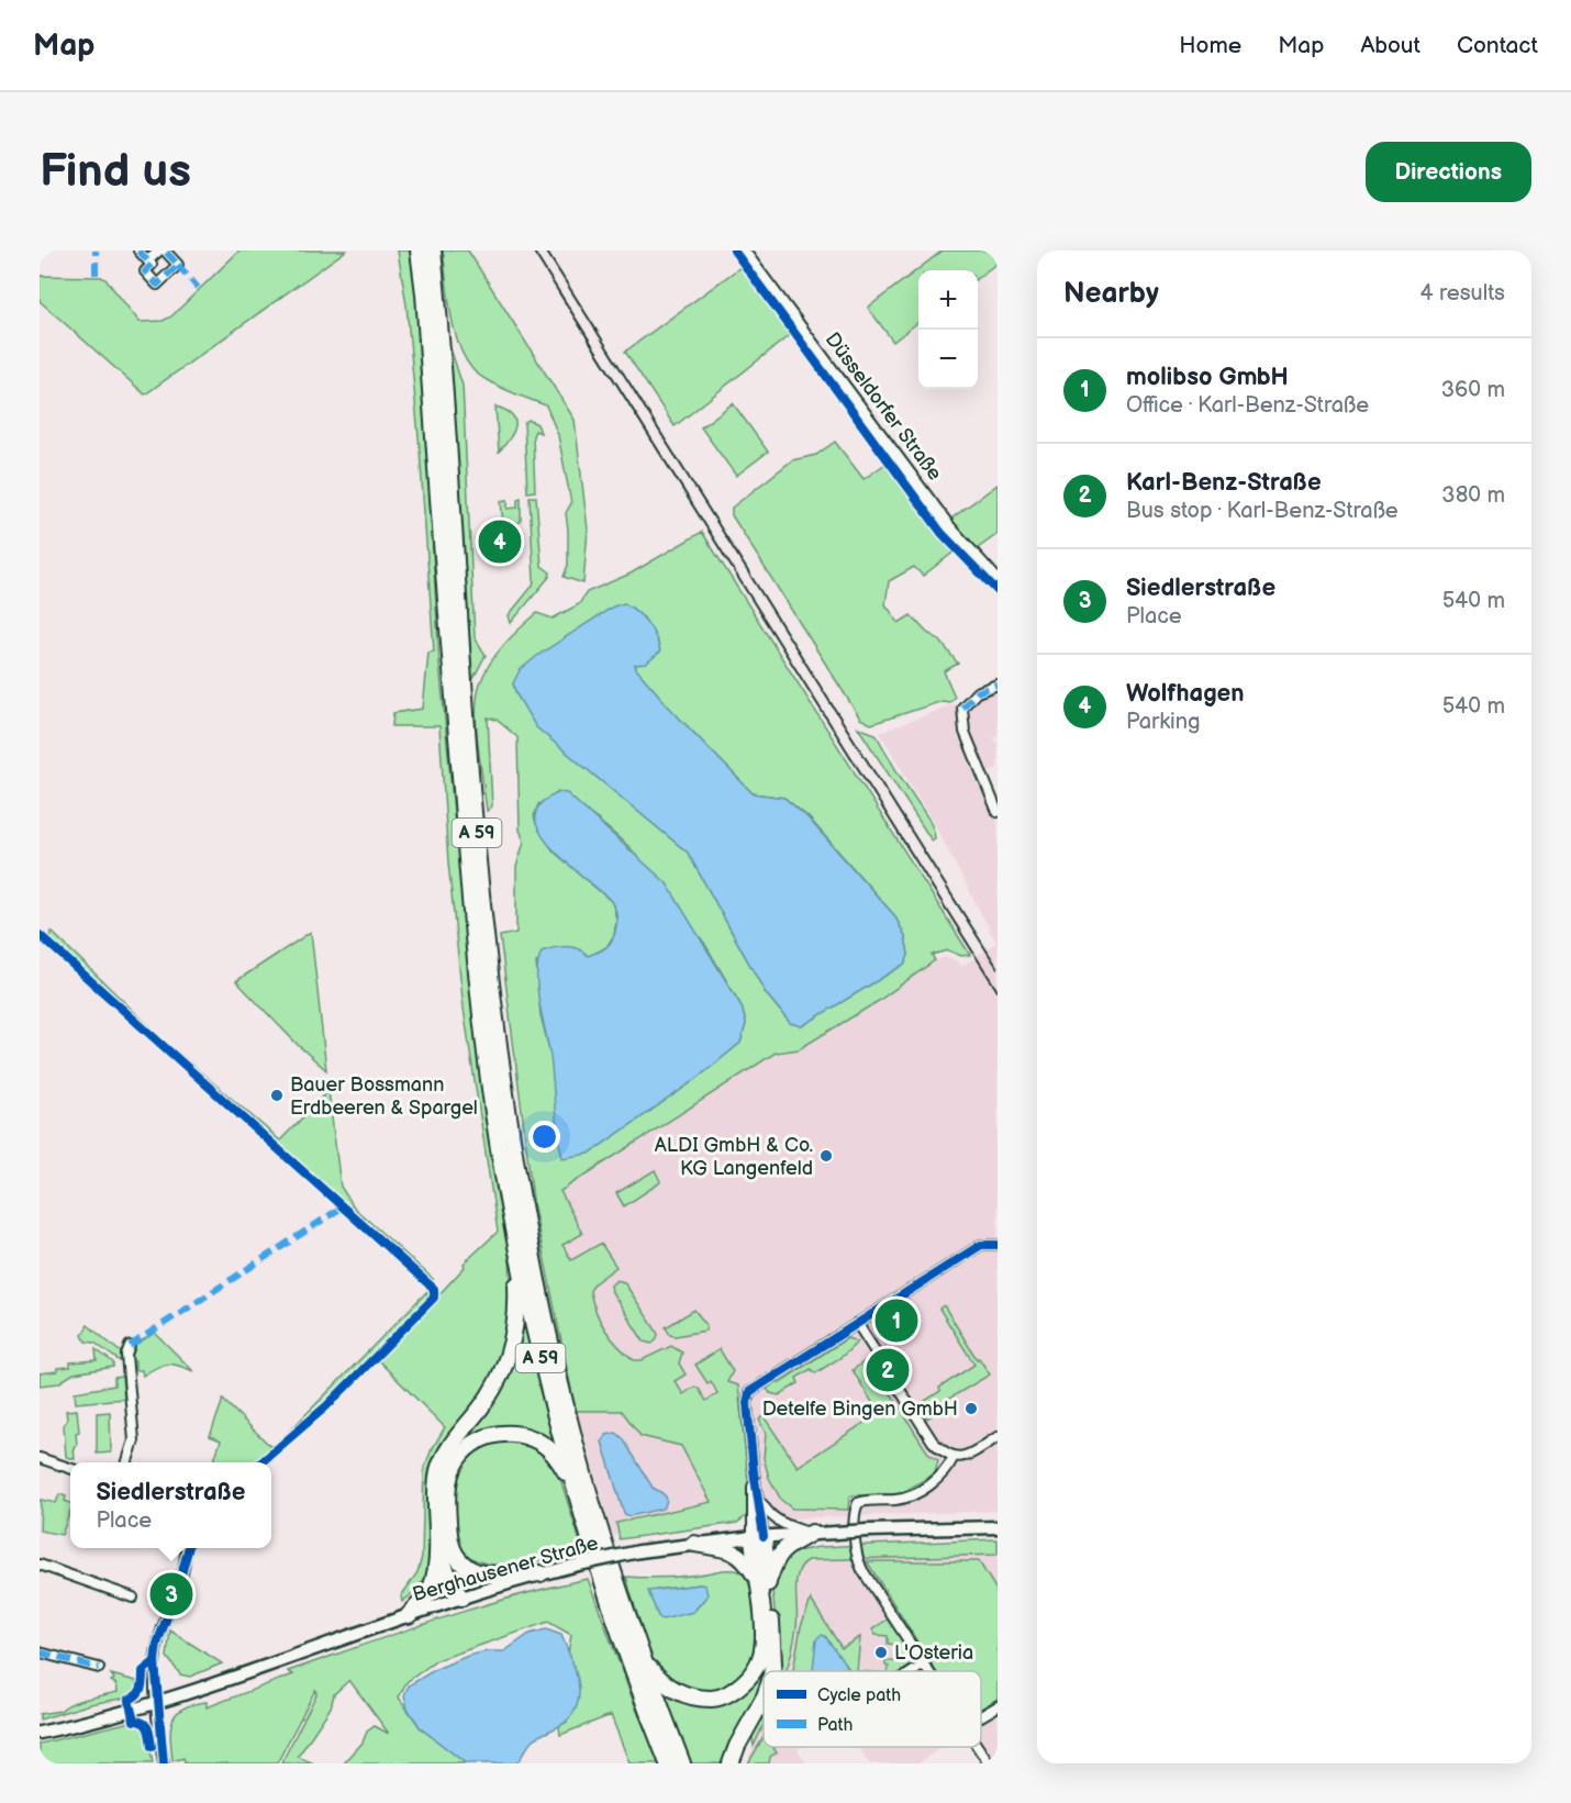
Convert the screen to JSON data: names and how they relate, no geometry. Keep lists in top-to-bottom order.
{
  "streets": {
    "highway": ["A 59"],
    "main road": ["Düsseldorfer Straße", "Berghausener Straße"]
  },
  "places": [
    "Bauer Bossmann Erdbeeren & Spargel",
    "ALDI GmbH & Co. KG Langenfeld",
    "Detelfe Bingen GmbH",
    "L'Osteria"
  ],
  "legend": ["Cycle path", "Path"],
  "page": {
    "header": "Map",
    "nav": [
      "Home",
      "Map",
      "About",
      "Contact"
    ],
    "buttons": "Directions",
    "title": "Find us",
    "heading": ["Nearby", "4 results"],
    "map_buttons": ["+", "−"],
    "list": [
      {
        "mark": "1",
        "name": "molibso GmbH",
        "note": "Office · Karl-Benz-Straße",
        "value": "360 m"
      },
      {
        "mark": "2",
        "name": "Karl-Benz-Straße",
        "note": "Bus stop · Karl-Benz-Straße",
        "value": "380 m"
      },
      {
        "mark": "3",
        "name": "Siedlerstraße",
        "note": "Place",
        "value": "540 m"
      },
      {
        "mark": "4",
        "name": "Wolfhagen",
        "note": "Parking",
        "value": "540 m"
      }
    ],
    "pins": [
      "4",
      "1",
      "2",
      "3"
    ],
    "popup": ["Siedlerstraße", "Place"]
  }
}
